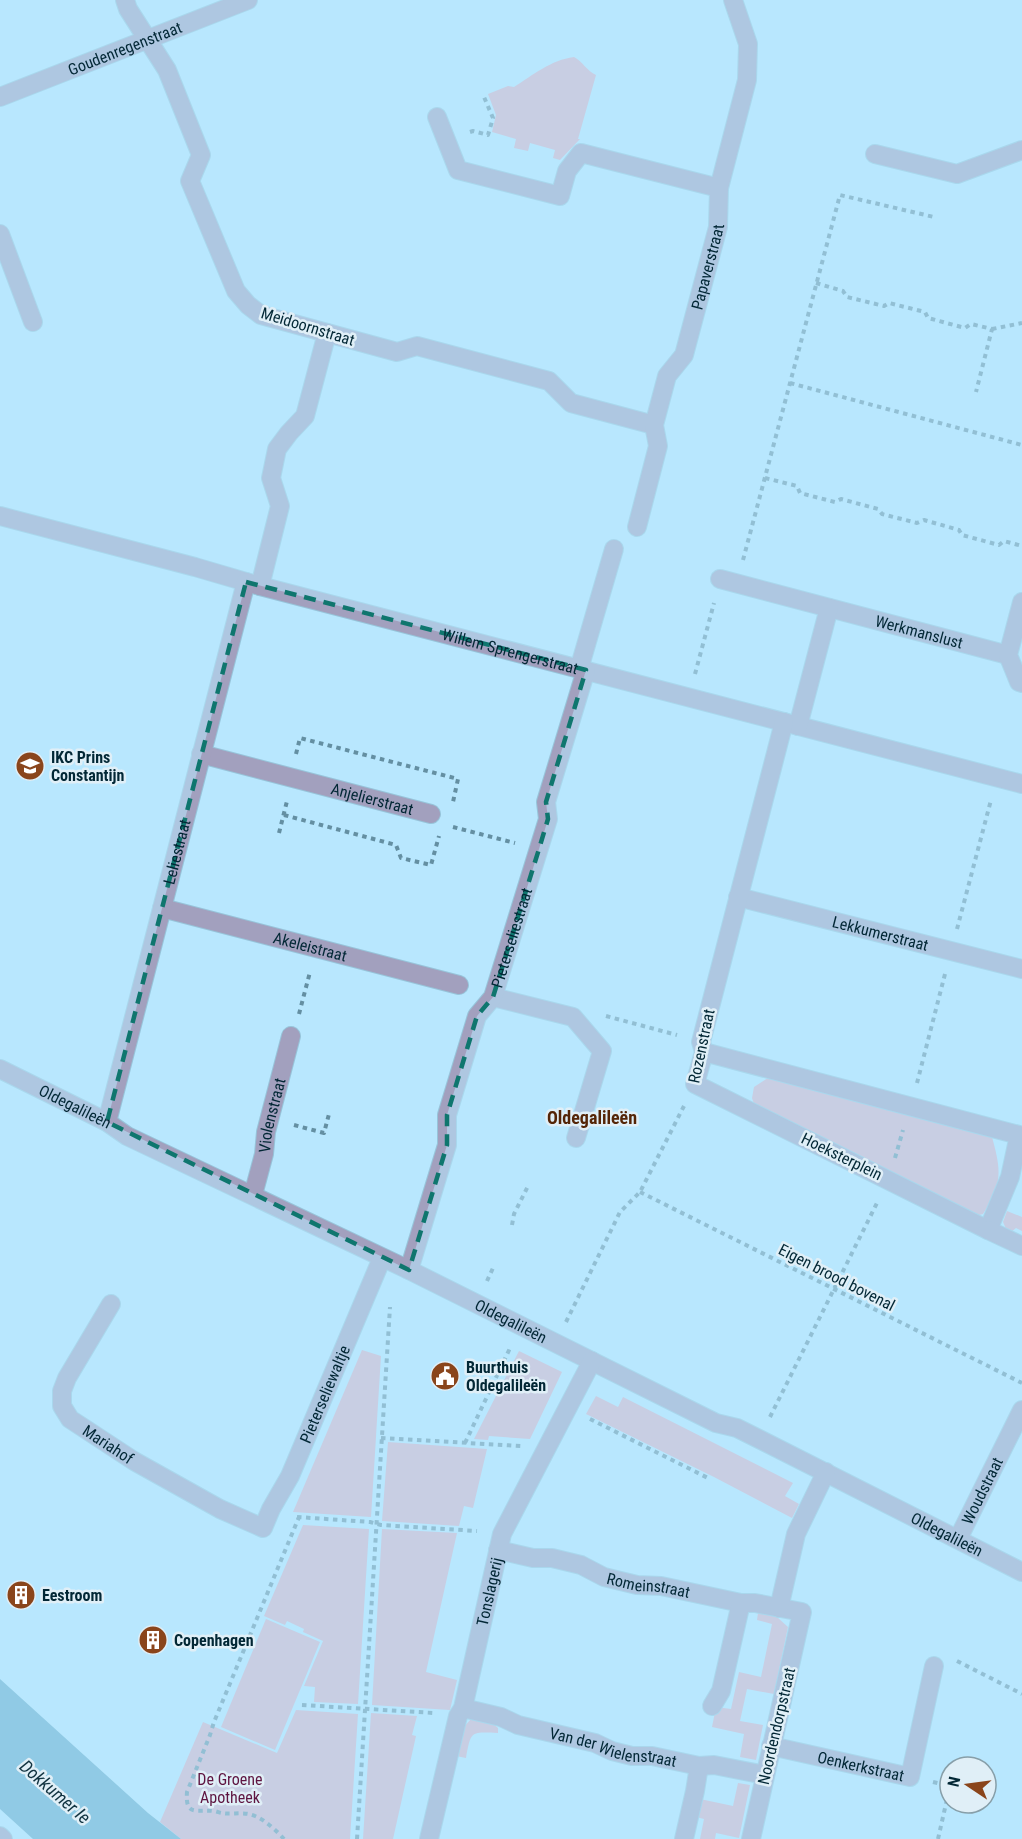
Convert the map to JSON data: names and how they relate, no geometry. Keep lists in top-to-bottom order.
{
  "streets": {
    "street": [
      "Goudenregenstraat",
      "Papaverstraat",
      "Meidoornstraat",
      "Werkmanslust",
      "Willem Sprengerstraat",
      "Anjelierstraat",
      "Leliestraat",
      "Lekkumerstraat",
      "Pieterseliestraat",
      "Akeleistraat",
      "Rozenstraat",
      "Oldegalileën",
      "Violenstraat",
      "Hoeksterplein",
      "Pieterseliewaltje",
      "Mariahof",
      "Woudstraat",
      "Romeinstraat",
      "Tonslagerij",
      "Noordendorpstraat",
      "Van der Wielenstraat",
      "Oenkerkstraat"
    ],
    "path": ["Eigen brood bovenal"]
  },
  "crossings": [
    ["Goudenregenstraat", "Meidoornstraat"],
    ["Papaverstraat", "Meidoornstraat"],
    ["Meidoornstraat", "Leliestraat"],
    ["Willem Sprengerstraat", "Leliestraat"],
    ["Willem Sprengerstraat", "Pieterseliestraat"],
    ["Willem Sprengerstraat", "Rozenstraat"],
    ["Anjelierstraat", "Leliestraat"],
    ["Leliestraat", "Akeleistraat"],
    ["Leliestraat", "Oldegalileën"],
    ["Lekkumerstraat", "Rozenstraat"],
    ["Pieterseliestraat", "Oldegalileën"],
    ["Rozenstraat", "Oldegalileën"],
    ["Rozenstraat", "Hoeksterplein"],
    ["Rozenstraat", "Eigen brood bovenal"],
    ["Oldegalileën", "Violenstraat"],
    ["Oldegalileën", "Pieterseliewaltje"],
    ["Oldegalileën", "Woudstraat"],
    ["Oldegalileën", "Tonslagerij"],
    ["Pieterseliewaltje", "Mariahof"],
    ["Romeinstraat", "Tonslagerij"],
    ["Romeinstraat", "Noordendorpstraat"],
    ["Tonslagerij", "Van der Wielenstraat"],
    ["Noordendorpstraat", "Van der Wielenstraat"],
    ["Noordendorpstraat", "Oenkerkstraat"]
  ],
  "districts": ["Oldegalileën"],
  "water": ["Dokkumer Ie"],
  "parks": ["De Groene Apotheek"],
  "places": {
    "school or university": ["IKC Prins Constantijn"],
    "public building": ["Buurthuis Oldegalileën"],
    "building": ["Eestroom", "Copenhagen"]
  },
  "north": "left"
}
